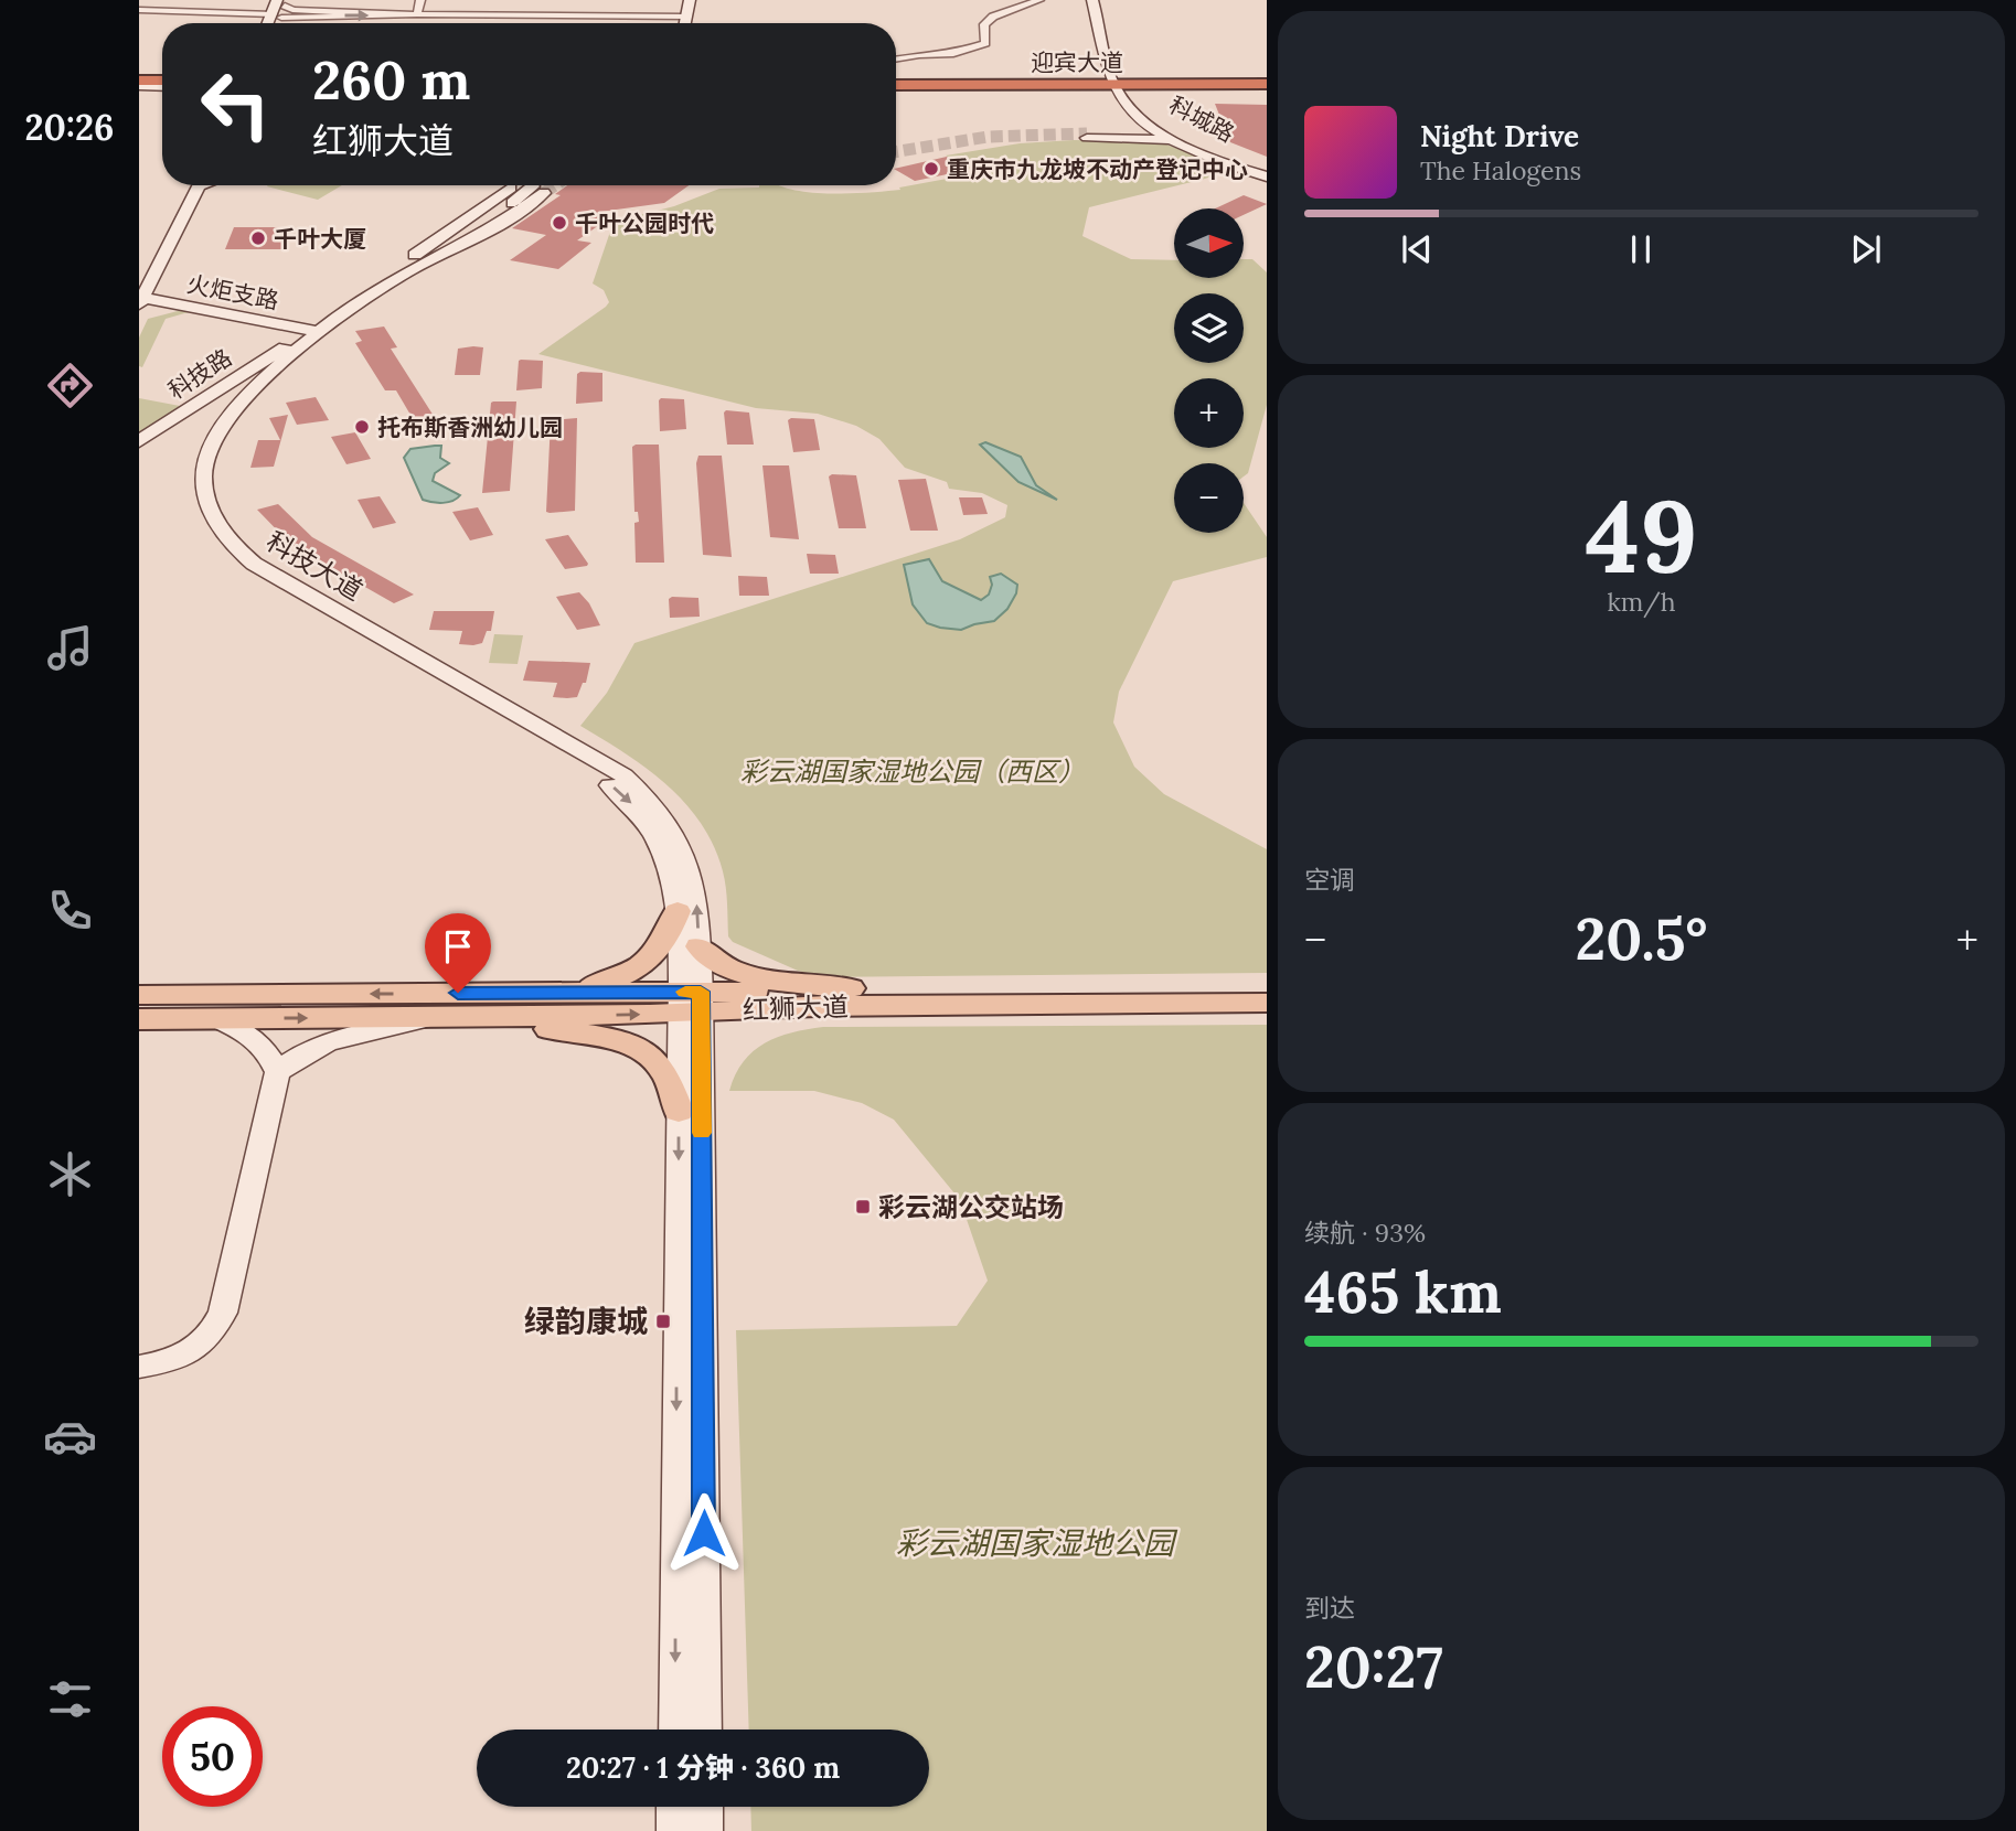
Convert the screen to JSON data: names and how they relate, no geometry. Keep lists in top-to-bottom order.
{
  "streets": {
    "highway": ["迎宾大道"],
    "main road": [
      "科城路",
      "火炬支路",
      "科技路",
      "科技大道",
      "红狮大道"
    ]
  },
  "crossings": [
    ["迎宾大道", "科城路"],
    ["火炬支路", "科技大道"],
    ["科技路", "科技大道"],
    ["科技大道", "红狮大道"]
  ],
  "parks": ["彩云湖国家湿地公园（西区）", "彩云湖国家湿地公园"],
  "places": {
    "other": [
      "重庆市九龙坡不动产登记中心",
      "千叶公园时代",
      "千叶大厦",
      "托布斯香洲幼儿园"
    ],
    "transit": ["彩云湖公交站场", "绿韵康城"]
  },
  "north": "right",
  "page": {
    "tabs": "20:26",
    "turn": ["260 m", "红狮大道"],
    "song": ["Night Drive", "The Halogens"],
    "map_buttons": ["+", "−"],
    "tile": [
      ["49", "km/h"],
      "空调",
      ["续航 · 93%", "465 km"],
      ["到达", "20:27"]
    ],
    "heat": ["−", "20.5°", "+"],
    "limit": "50",
    "trip": "20:27 · 1 分钟 · 360 m"
  }
}
